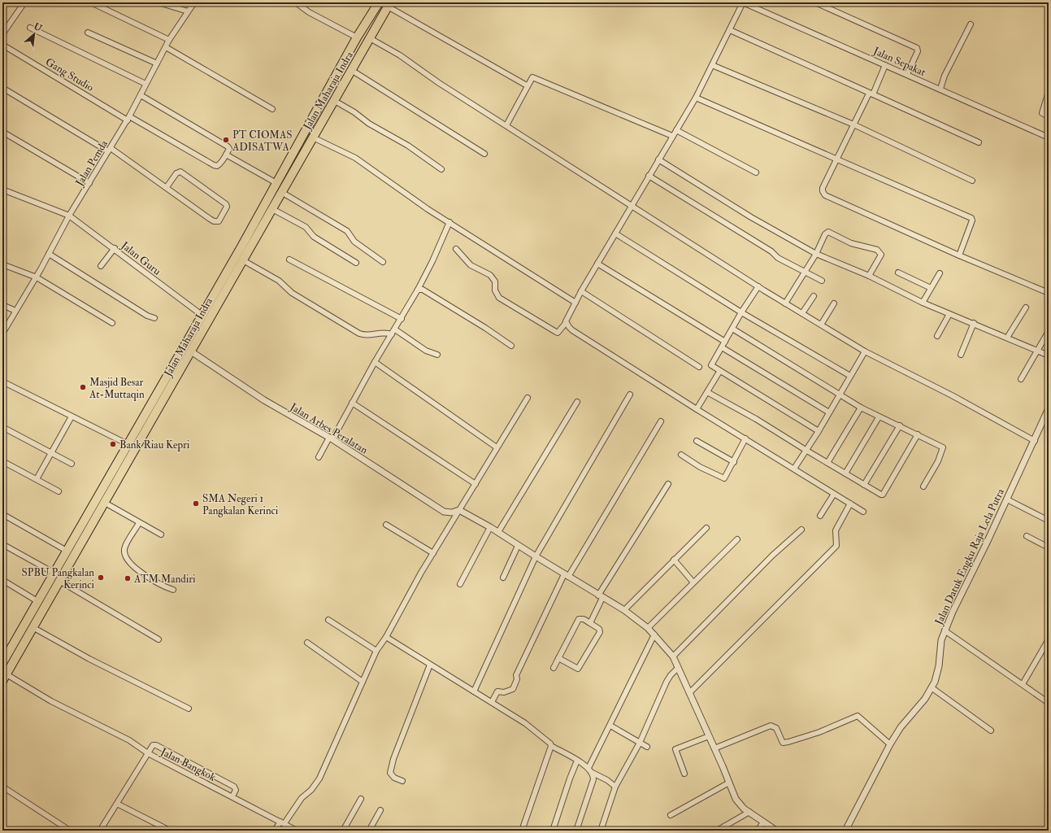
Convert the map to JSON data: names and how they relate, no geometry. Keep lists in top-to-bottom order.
{
  "streets": {
    "highway": ["Jalan Maharaja Indra"],
    "street": [
      "Jalan Sepakat",
      "Gang Studio",
      "Jalan Pemda",
      "Jalan Guru",
      "Jalan Arbes Peralatan",
      "Jalan Datuk Engku Raja Lela Putra",
      "Jalan Bangkok"
    ]
  },
  "crossings": [
    ["Gang Studio", "Jalan Pemda"],
    ["Jalan Maharaja Indra", "Jalan Guru"],
    ["Jalan Maharaja Indra", "Jalan Arbes Peralatan"],
    ["Jalan Pemda", "Jalan Guru"]
  ],
  "places": [
    "PT CIOMAS ADISATWA",
    "Masjid Besar At-Muttaqin",
    "Bank Riau Kepri",
    "SMA Negeri 1 Pangkalan Kerinci",
    "SPBU Pangkalan Kerinci",
    "ATM Mandiri"
  ],
  "north": "top right"
}
